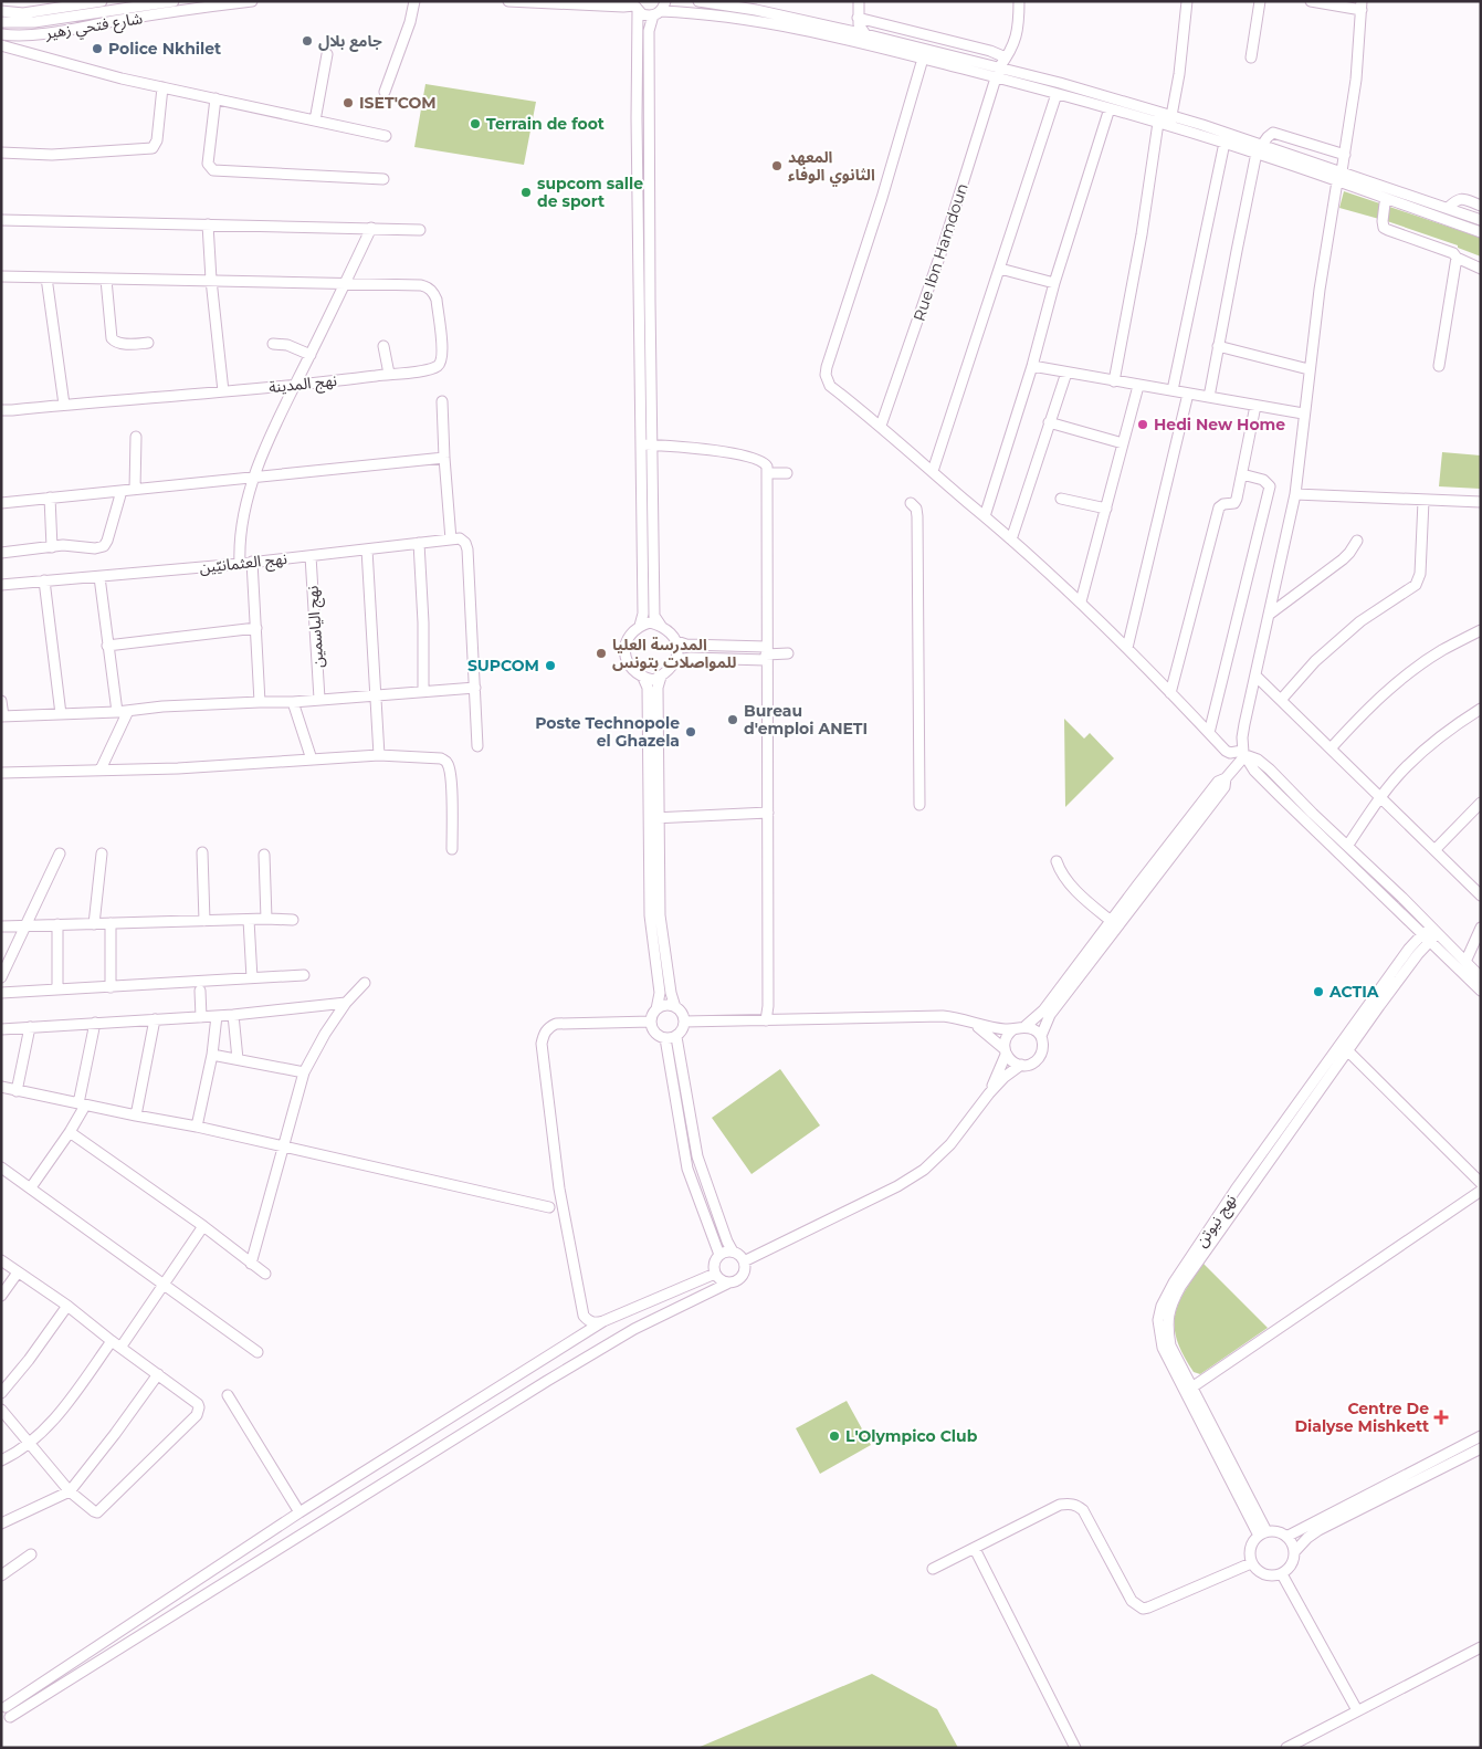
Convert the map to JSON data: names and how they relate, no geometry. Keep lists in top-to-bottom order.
{
  "streets": {
    "street": [
      "شارع فتحي زهير",
      "Rue Ibn Hamdoun",
      "نهج المدينة",
      "نهج العثمانيّين",
      "نهج الياسمين",
      "نهج نيوتن"
    ]
  },
  "crossings": [
    ["نهج العثمانيّين", "نهج الياسمين"]
  ],
  "places": {
    "other": [
      "جامع بلال",
      "Police Nkhilet",
      "ISET'COM",
      "Terrain de foot",
      "المعهد الثانوي الوفاء",
      "supcom salle de sport",
      "Hedi New Home",
      "المدرسة العليا للمواصلات بتونس",
      "SUPCOM",
      "Bureau d'emploi ANETI",
      "Poste Technopole el Ghazela",
      "ACTIA",
      "L'Olympico Club"
    ],
    "health": ["Centre De Dialyse Mishkett"]
  }
}
